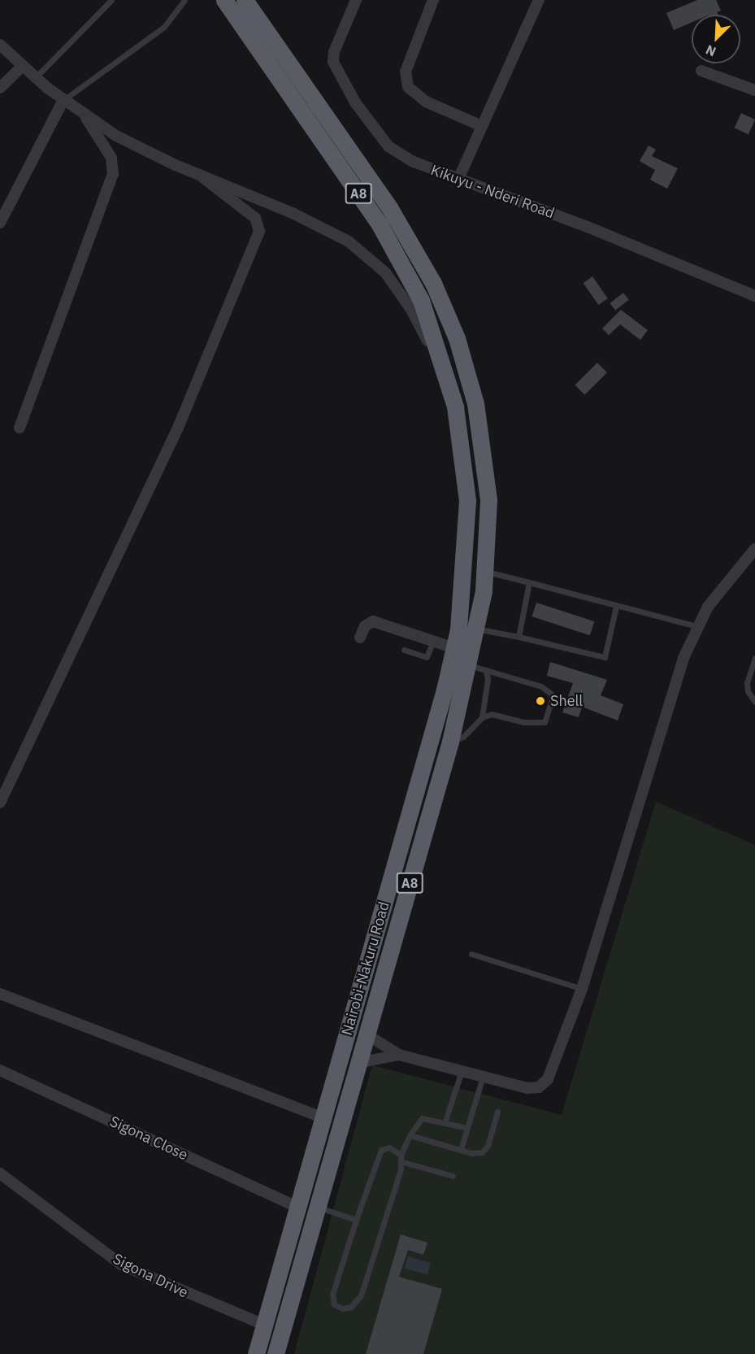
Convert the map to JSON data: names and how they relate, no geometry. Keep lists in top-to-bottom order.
{
  "streets": {
    "highway": ["A8", "Nairobi-Nakuru Road"],
    "street": ["Kikuyu - Nderi Road", "Sigona Close", "Sigona Drive"]
  },
  "crossings": [
    ["A8", "Nairobi-Nakuru Road"],
    ["Nairobi-Nakuru Road", "Sigona Close"],
    ["Nairobi-Nakuru Road", "Sigona Drive"]
  ],
  "places": ["Shell"],
  "north": "bottom left"
}
